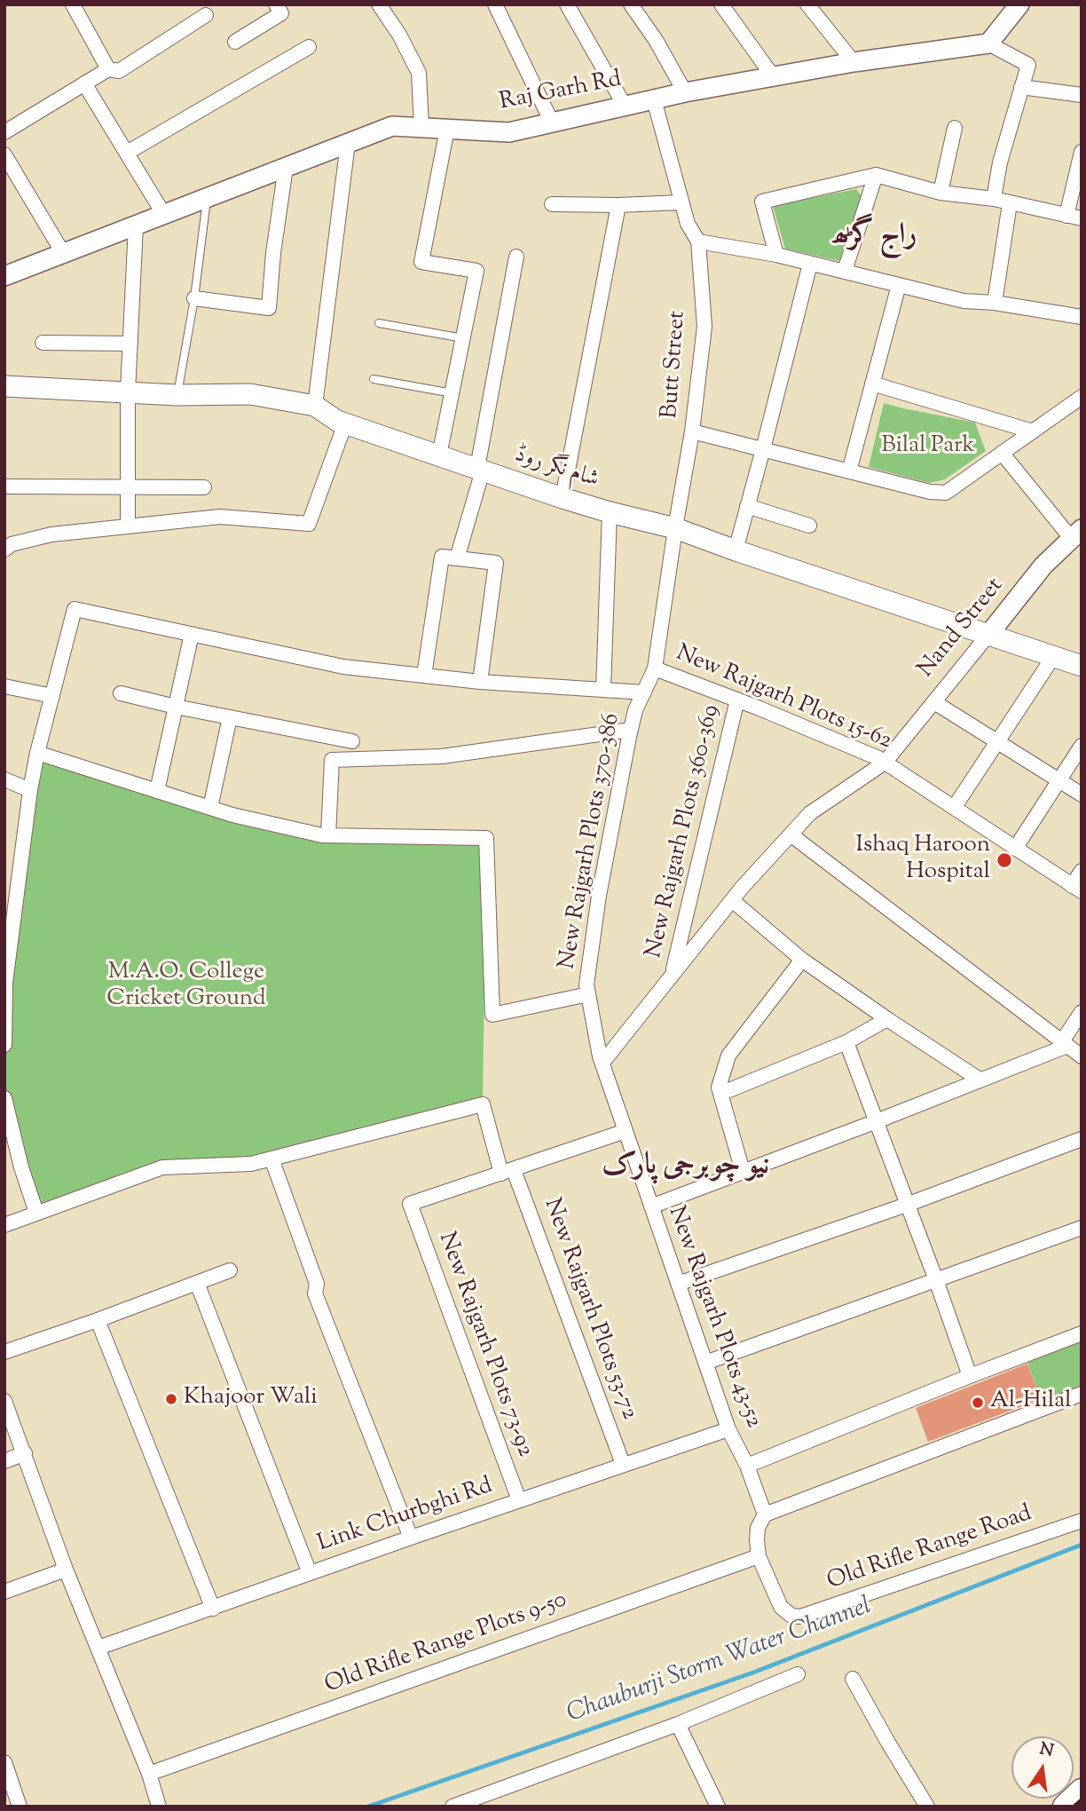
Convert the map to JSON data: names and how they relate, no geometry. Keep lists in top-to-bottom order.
{
  "streets": {
    "main road": ["شام نگر روڈ"],
    "street": [
      "Raj Garh Rd",
      "Butt Street",
      "Nand Street",
      "New Rajgarh Plots 15-62",
      "New Rajgarh Plots 360-369",
      "New Rajgarh Plots 370-386",
      "New Rajgarh Plots 53-72",
      "New Rajgarh Plots 43-52",
      "New Rajgarh Plots 73-92",
      "Link Churbghi Rd",
      "Old Rifle Range Road",
      "Old Rifle Range Plots 9-50"
    ]
  },
  "crossings": [
    ["Raj Garh Rd", "Butt Street"],
    ["Butt Street", "شام نگر روڈ"],
    ["Butt Street", "New Rajgarh Plots 15-62"],
    ["Butt Street", "New Rajgarh Plots 370-386"],
    ["شام نگر روڈ", "Nand Street"],
    ["Nand Street", "New Rajgarh Plots 15-62"],
    ["Nand Street", "New Rajgarh Plots 360-369"],
    ["Nand Street", "New Rajgarh Plots 370-386"],
    ["Nand Street", "New Rajgarh Plots 43-52"],
    ["New Rajgarh Plots 15-62", "New Rajgarh Plots 360-369"],
    ["New Rajgarh Plots 15-62", "New Rajgarh Plots 370-386"],
    ["New Rajgarh Plots 370-386", "New Rajgarh Plots 43-52"],
    ["New Rajgarh Plots 53-72", "New Rajgarh Plots 73-92"],
    ["New Rajgarh Plots 53-72", "Link Churbghi Rd"],
    ["New Rajgarh Plots 43-52", "Link Churbghi Rd"],
    ["New Rajgarh Plots 73-92", "Link Churbghi Rd"],
    ["Old Rifle Range Road", "Old Rifle Range Plots 9-50"]
  ],
  "districts": ["راج گڑھ", "نیو چوبرجی پارک"],
  "water": ["Chauburji Storm Water Channel"],
  "parks": ["Bilal Park", "M.A.O. College Cricket Ground"],
  "places": ["Ishaq Haroon Hospital", "Khajoor Wali", "Al-Hilal"],
  "north": "top"
}
